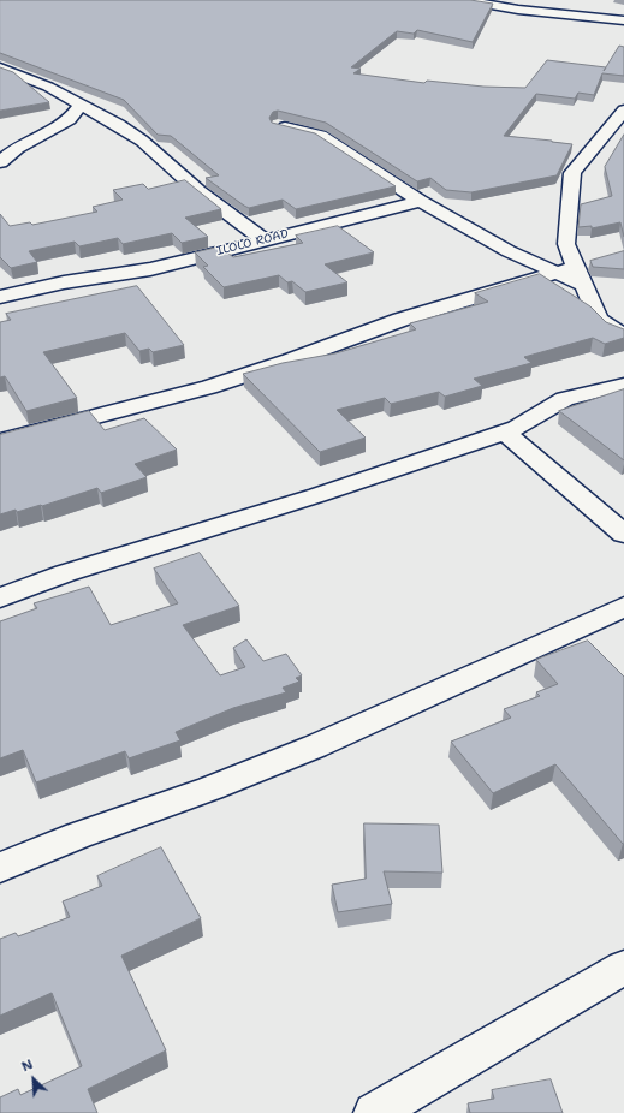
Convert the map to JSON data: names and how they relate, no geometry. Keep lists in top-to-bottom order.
{
  "streets": {
    "street": ["ILOLO ROAD"]
  },
  "north": "top left"
}
